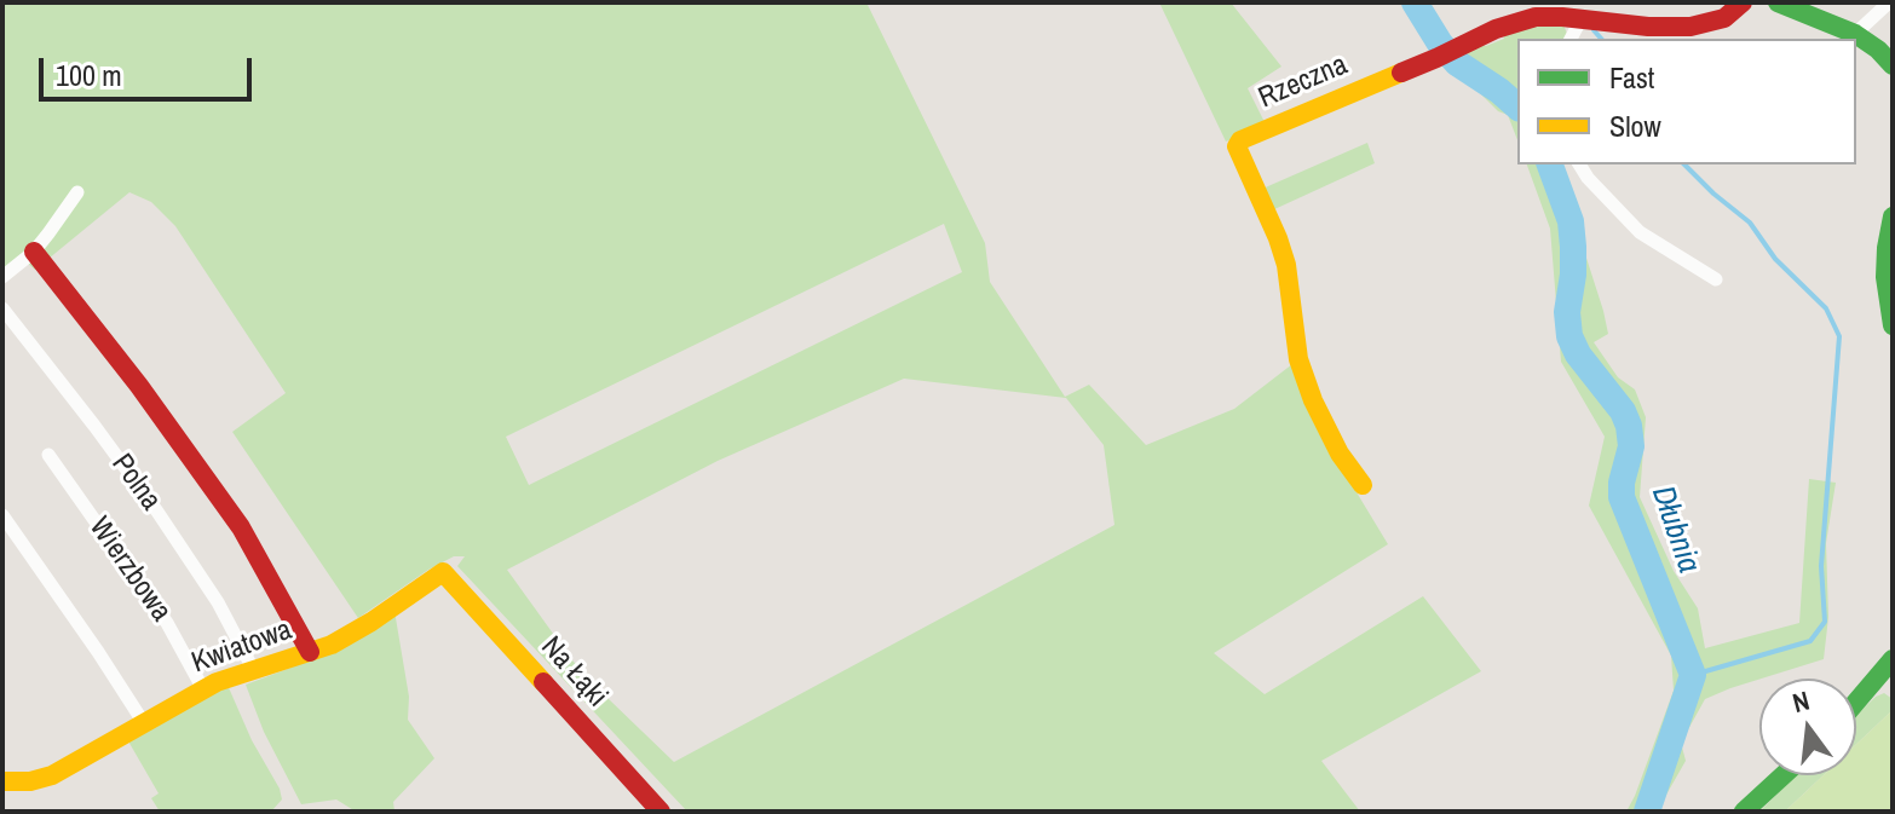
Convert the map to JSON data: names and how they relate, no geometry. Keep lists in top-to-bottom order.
{
  "streets": {
    "street": [
      "Rzeczna",
      "Polna",
      "Wierzbowa",
      "Kwiatowa",
      "Na Łąki"
    ]
  },
  "crossings": [
    ["Polna", "Kwiatowa"],
    ["Wierzbowa", "Kwiatowa"],
    ["Kwiatowa", "Na Łąki"]
  ],
  "water": ["Dłubnia"],
  "legend": ["Fast", "Slow"],
  "scale_bar": "100 m",
  "north": "top"
}
